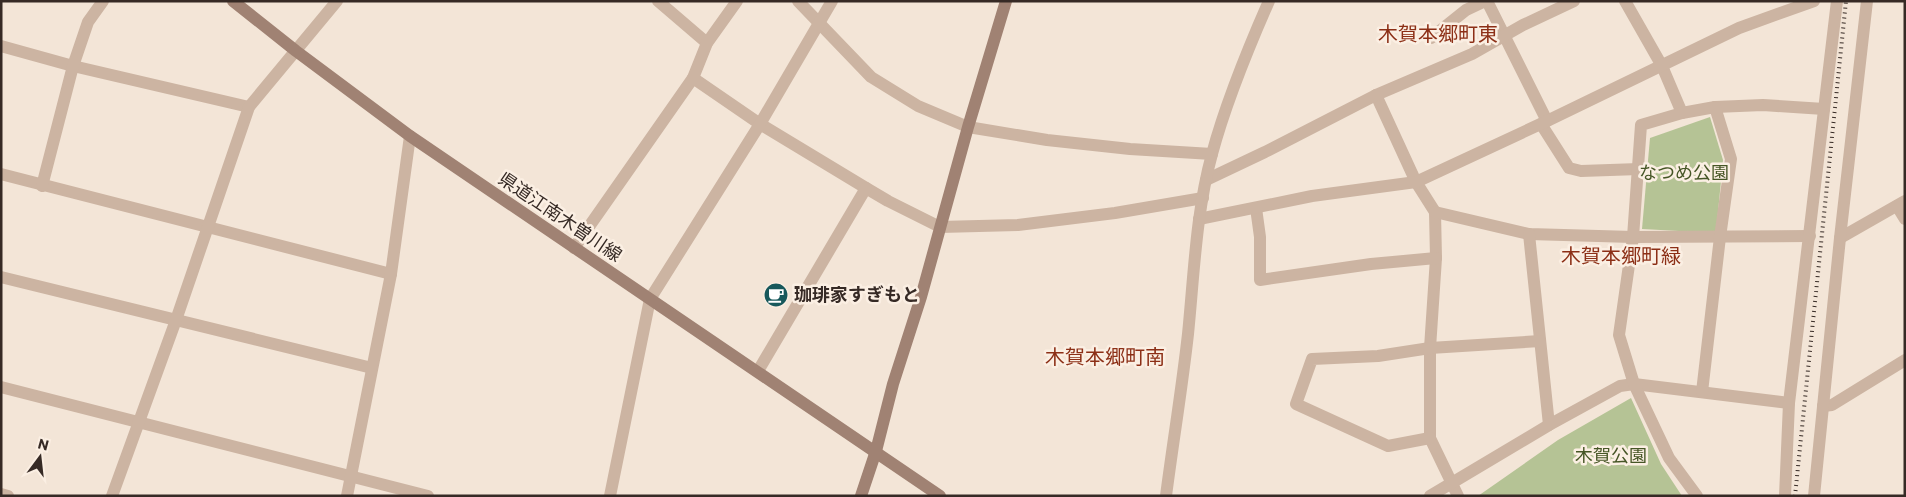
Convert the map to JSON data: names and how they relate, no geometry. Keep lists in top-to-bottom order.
{
  "streets": {
    "main road": ["県道江南木曽川線"]
  },
  "districts": ["木賀本郷町東", "木賀本郷町緑", "木賀本郷町南"],
  "parks": ["なつめ公園", "木賀公園"],
  "places": {
    "cafe": ["珈琲家すぎもと"]
  },
  "north": "top"
}
